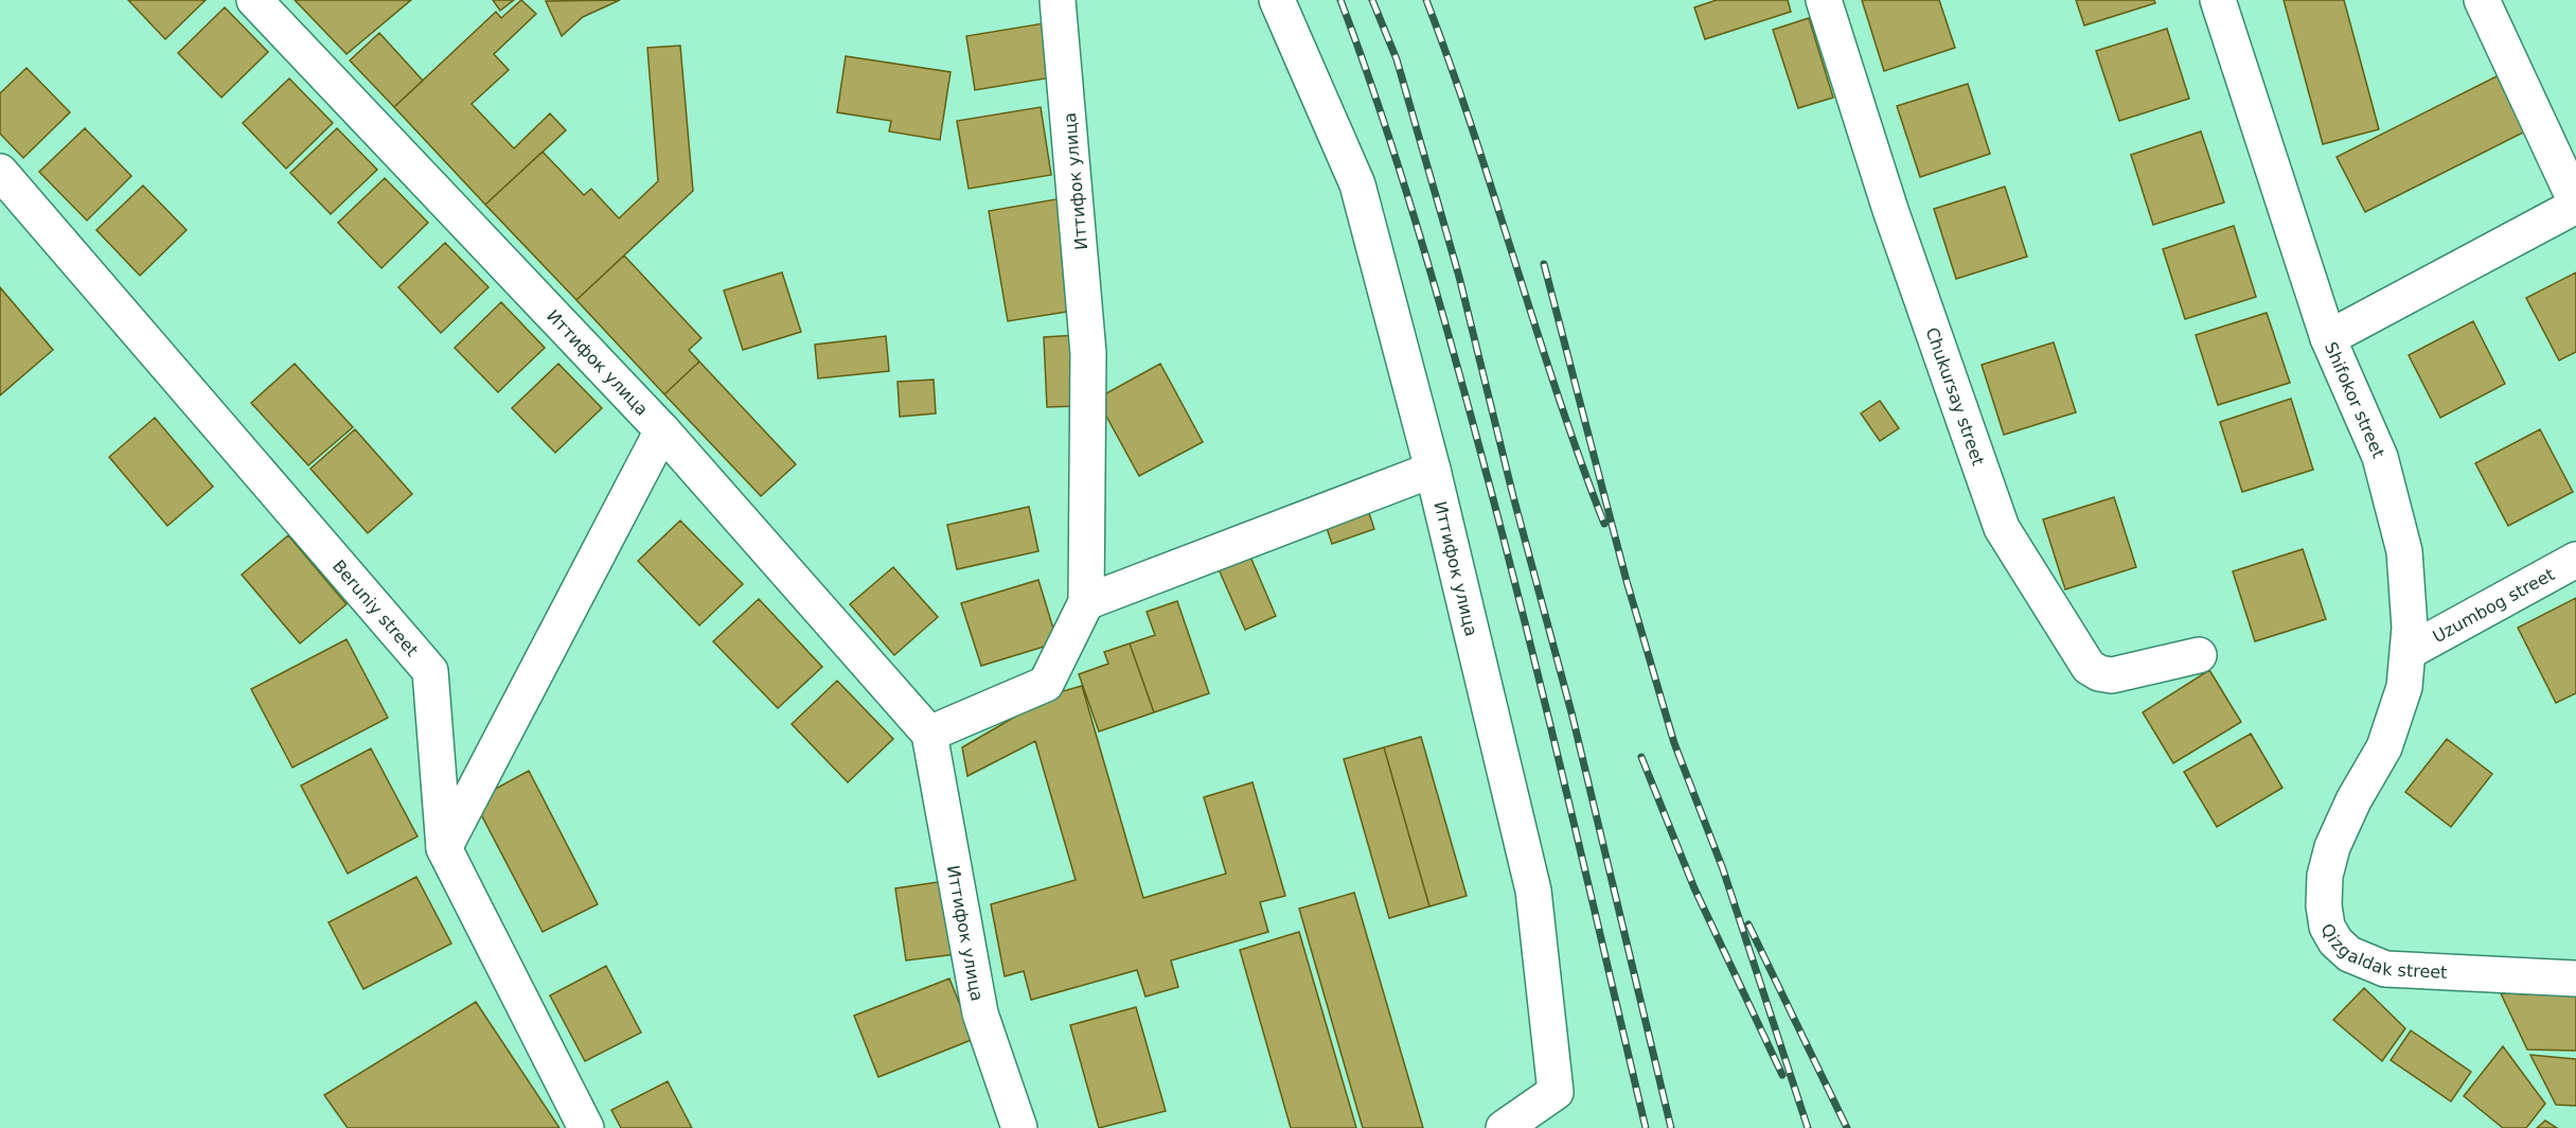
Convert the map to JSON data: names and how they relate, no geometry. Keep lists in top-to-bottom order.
{
  "streets": {
    "street": [
      "Иттифок улица",
      "Chukursay street",
      "Shifokor street",
      "Uzumbog street",
      "Beruniy street",
      "Qizgaldak street"
    ]
  },
  "crossings": [
    ["Shifokor street", "Uzumbog street"],
    ["Shifokor street", "Qizgaldak street"]
  ]
}
